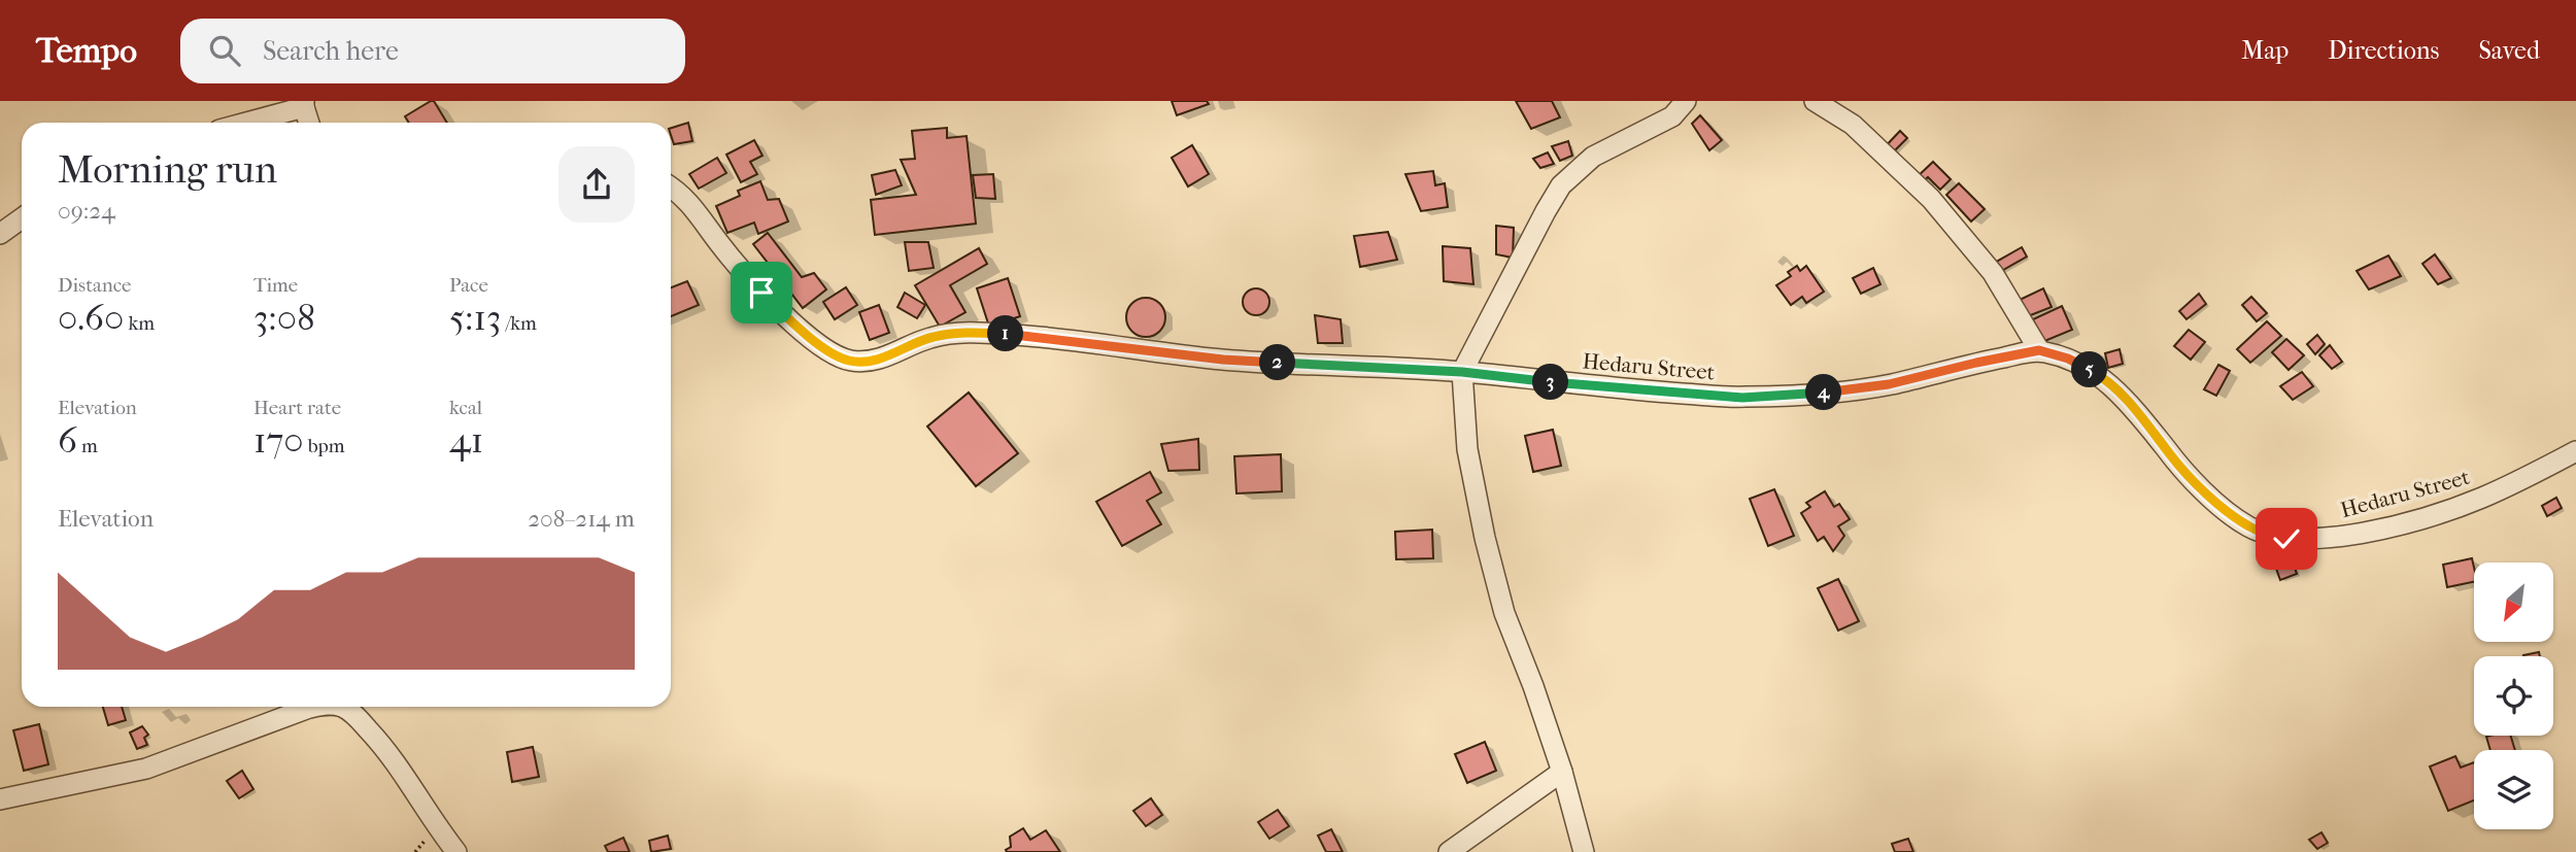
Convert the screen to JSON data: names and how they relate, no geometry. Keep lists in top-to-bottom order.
{
  "streets": {
    "street": ["Hedaru Street"]
  },
  "north": "bottom left",
  "page": {
    "header": "Tempo",
    "search": "Search here",
    "nav": ["Map", "Directions", "Saved"],
    "heading": ["Morning run", "09:24"],
    "stats": [
      ["Distance", "0.60 km"],
      ["Time", "3:08"],
      ["Pace", "5:13 /km"],
      ["Elevation", "6 m"],
      ["Heart rate", "170 bpm"],
      ["kcal", "41"]
    ],
    "pins": [
      "1",
      "2",
      "5",
      "3",
      "4"
    ],
    "chart": ["Elevation", "208–214 m"]
  }
}
